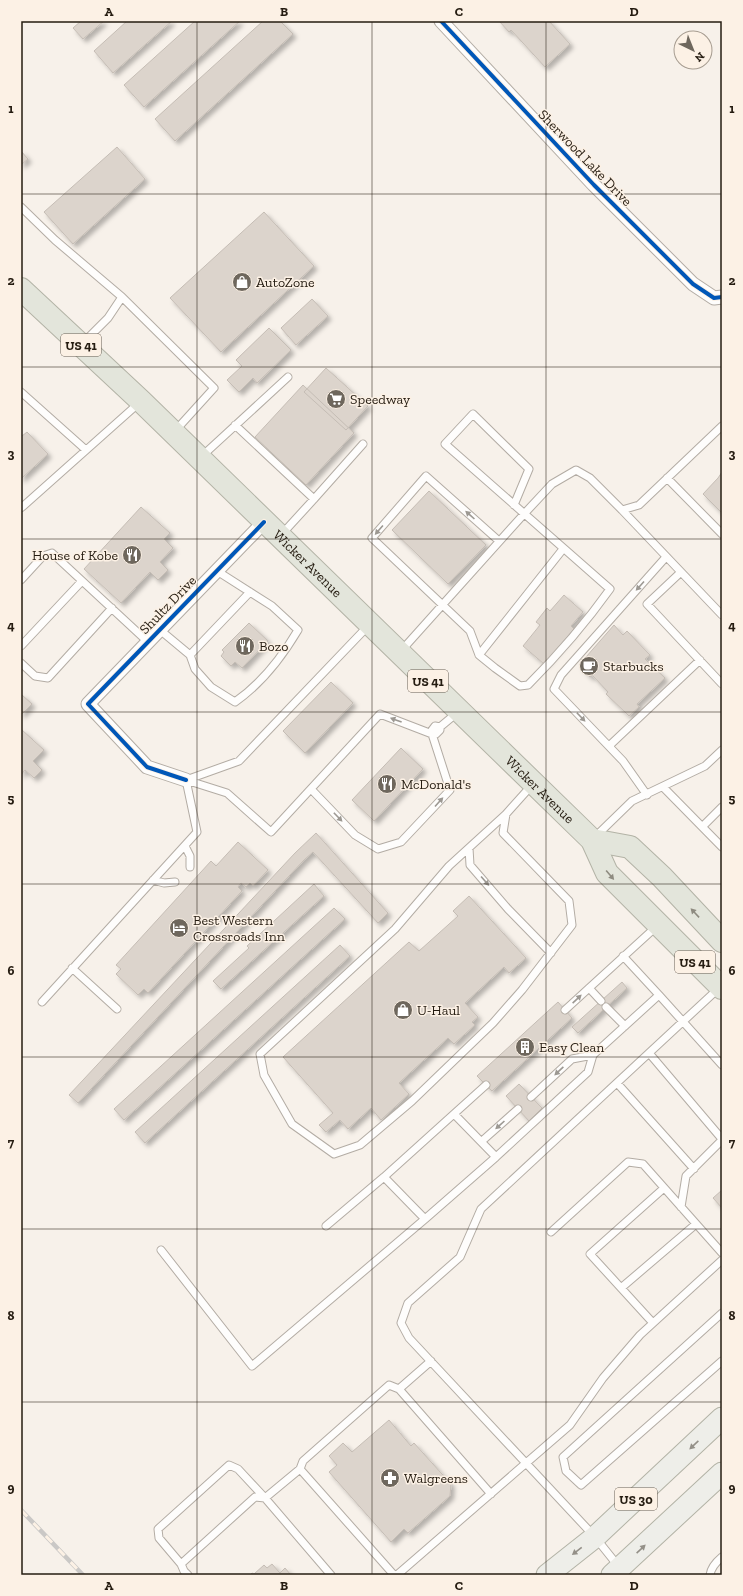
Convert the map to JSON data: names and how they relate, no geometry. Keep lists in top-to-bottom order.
{
  "streets": {
    "highway": ["US 41", "Wicker Avenue"],
    "main road": ["US 30"],
    "street": ["Sherwood Lake Drive", "Shultz Drive"]
  },
  "crossings": [
    ["US 41", "Wicker Avenue"],
    ["Wicker Avenue", "Shultz Drive"]
  ],
  "places": {
    "shop": ["AutoZone", "U-Haul"],
    "supermarket": ["Speedway"],
    "restaurant": ["House of Kobe", "Bozo", "McDonald's"],
    "cafe": ["Starbucks"],
    "hotel": ["Best Western Crossroads Inn"],
    "building": ["Easy Clean"],
    "pharmacy": ["Walgreens"]
  },
  "north": "bottom right",
  "grid": {
    "columns": [
      "A",
      "B",
      "C",
      "D"
    ],
    "rows": [
      "1",
      "2",
      "3",
      "4",
      "5",
      "6",
      "7",
      "8",
      "9"
    ]
  }
}
